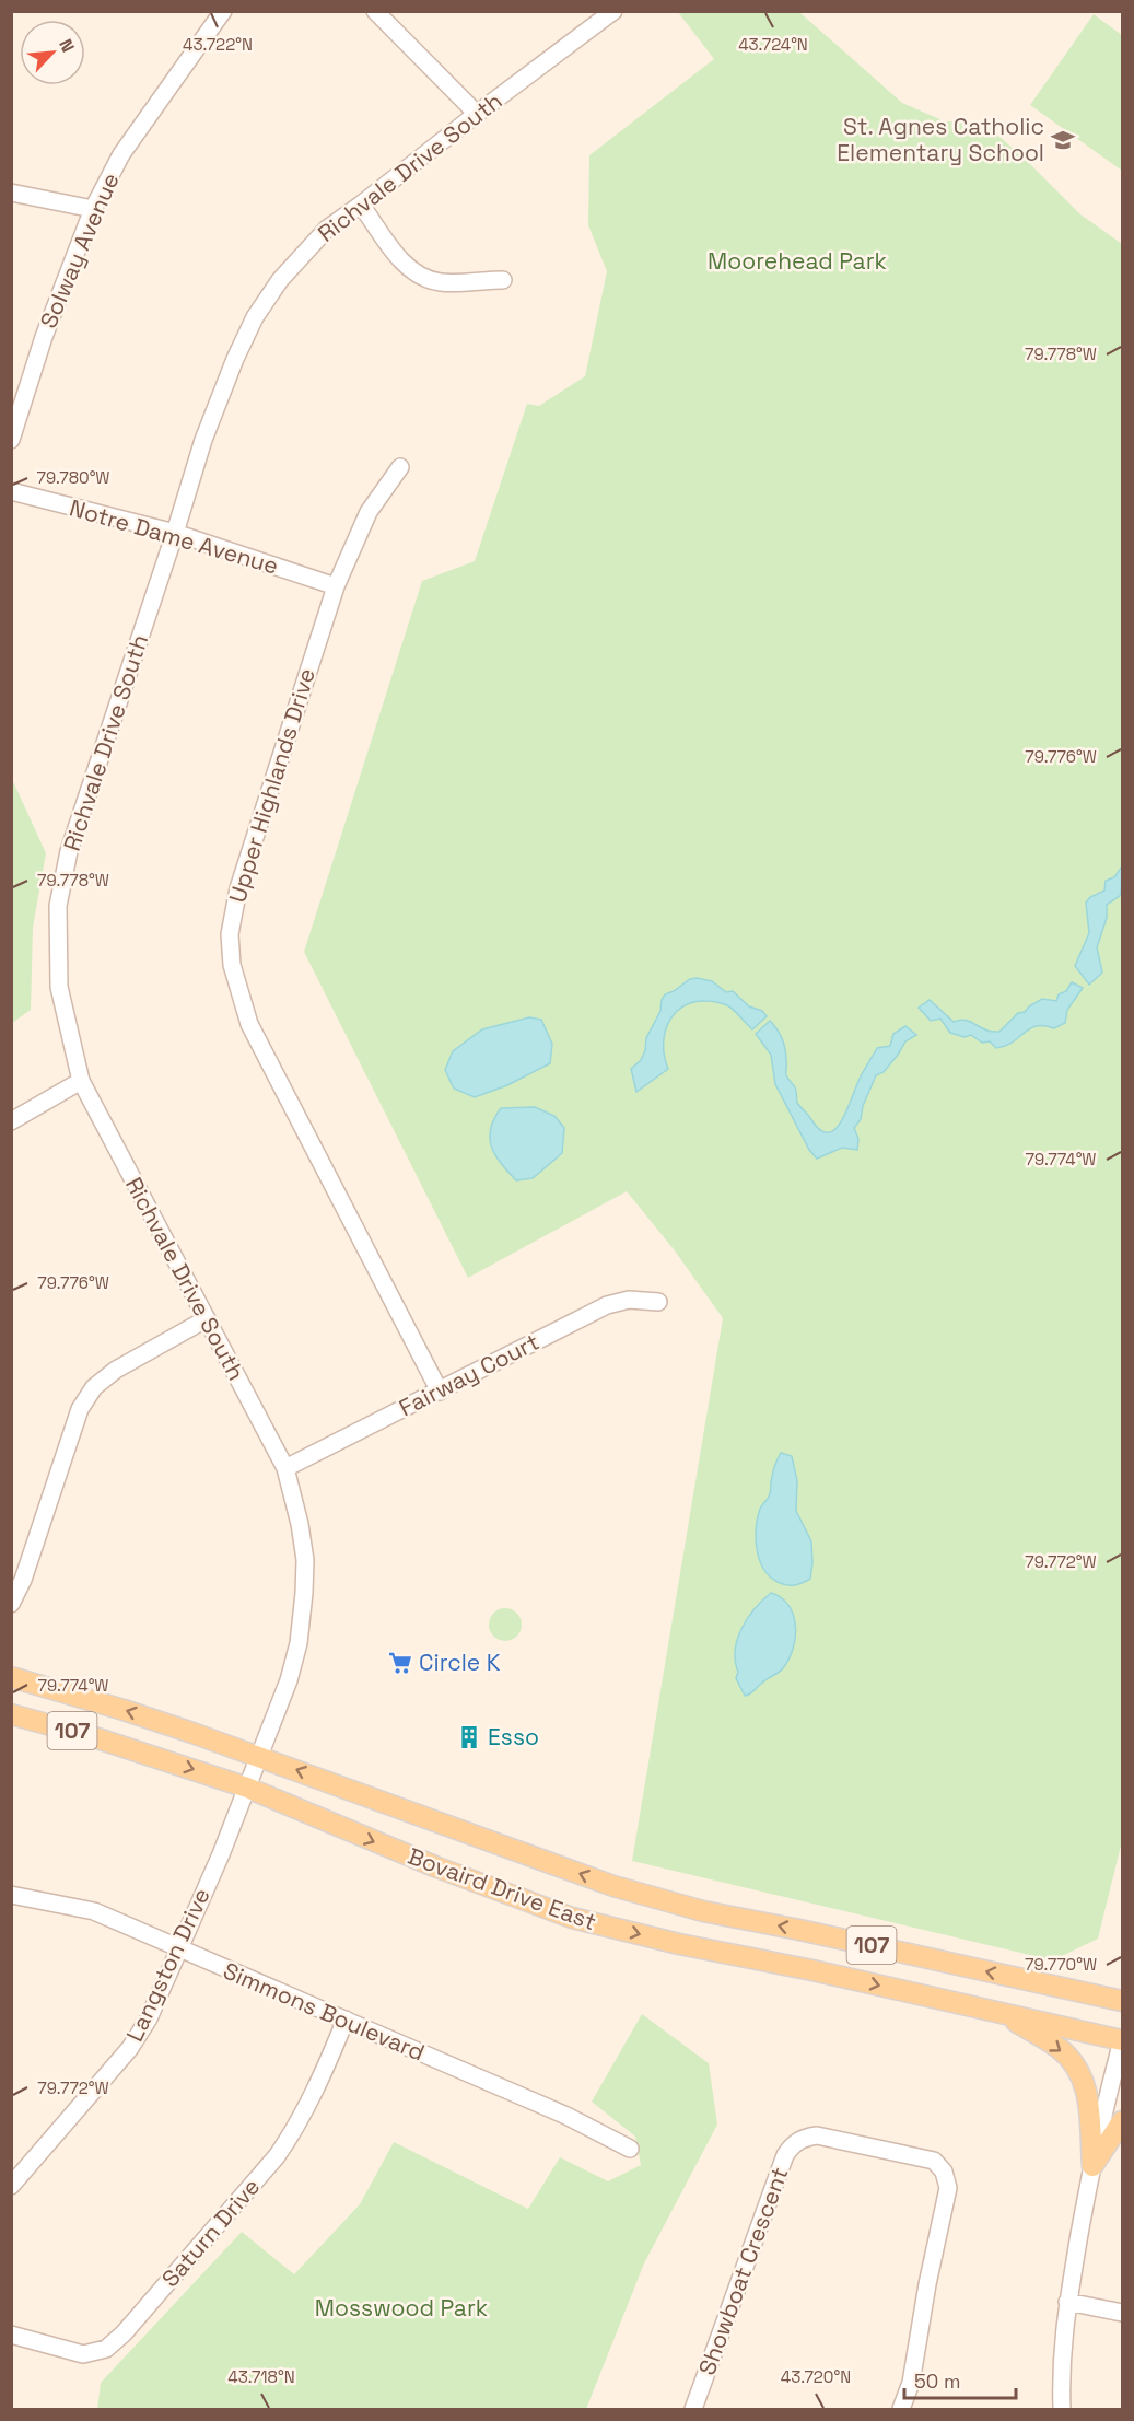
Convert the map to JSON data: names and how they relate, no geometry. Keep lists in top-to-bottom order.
{
  "streets": {
    "main road": ["107", "Bovaird Drive East"],
    "street": [
      "Richvale Drive South",
      "Solway Avenue",
      "Notre Dame Avenue",
      "Upper Highlands Drive",
      "Fairway Court",
      "Langston Drive",
      "Simmons Boulevard",
      "Saturn Drive",
      "Showboat Crescent"
    ]
  },
  "crossings": [
    ["Richvale Drive South", "Notre Dame Avenue"],
    ["Richvale Drive South", "Fairway Court"],
    ["Richvale Drive South", "Bovaird Drive East"],
    ["Richvale Drive South", "Langston Drive"],
    ["Notre Dame Avenue", "Upper Highlands Drive"],
    ["Upper Highlands Drive", "Fairway Court"],
    ["Bovaird Drive East", "Langston Drive"],
    ["Langston Drive", "Simmons Boulevard"],
    ["Simmons Boulevard", "Saturn Drive"]
  ],
  "parks": ["Moorehead Park", "Mosswood Park"],
  "places": {
    "school or university": ["St. Agnes Catholic Elementary School"],
    "supermarket": ["Circle K"],
    "building": ["Esso"]
  },
  "scale_bar": "50 m",
  "north": "top right",
  "coordinates": [
    "43.722°N",
    "43.724°N",
    "79.778°W",
    "79.780°W",
    "79.776°W",
    "79.774°W",
    "79.772°W",
    "79.770°W",
    "43.718°N",
    "43.720°N"
  ]
}
